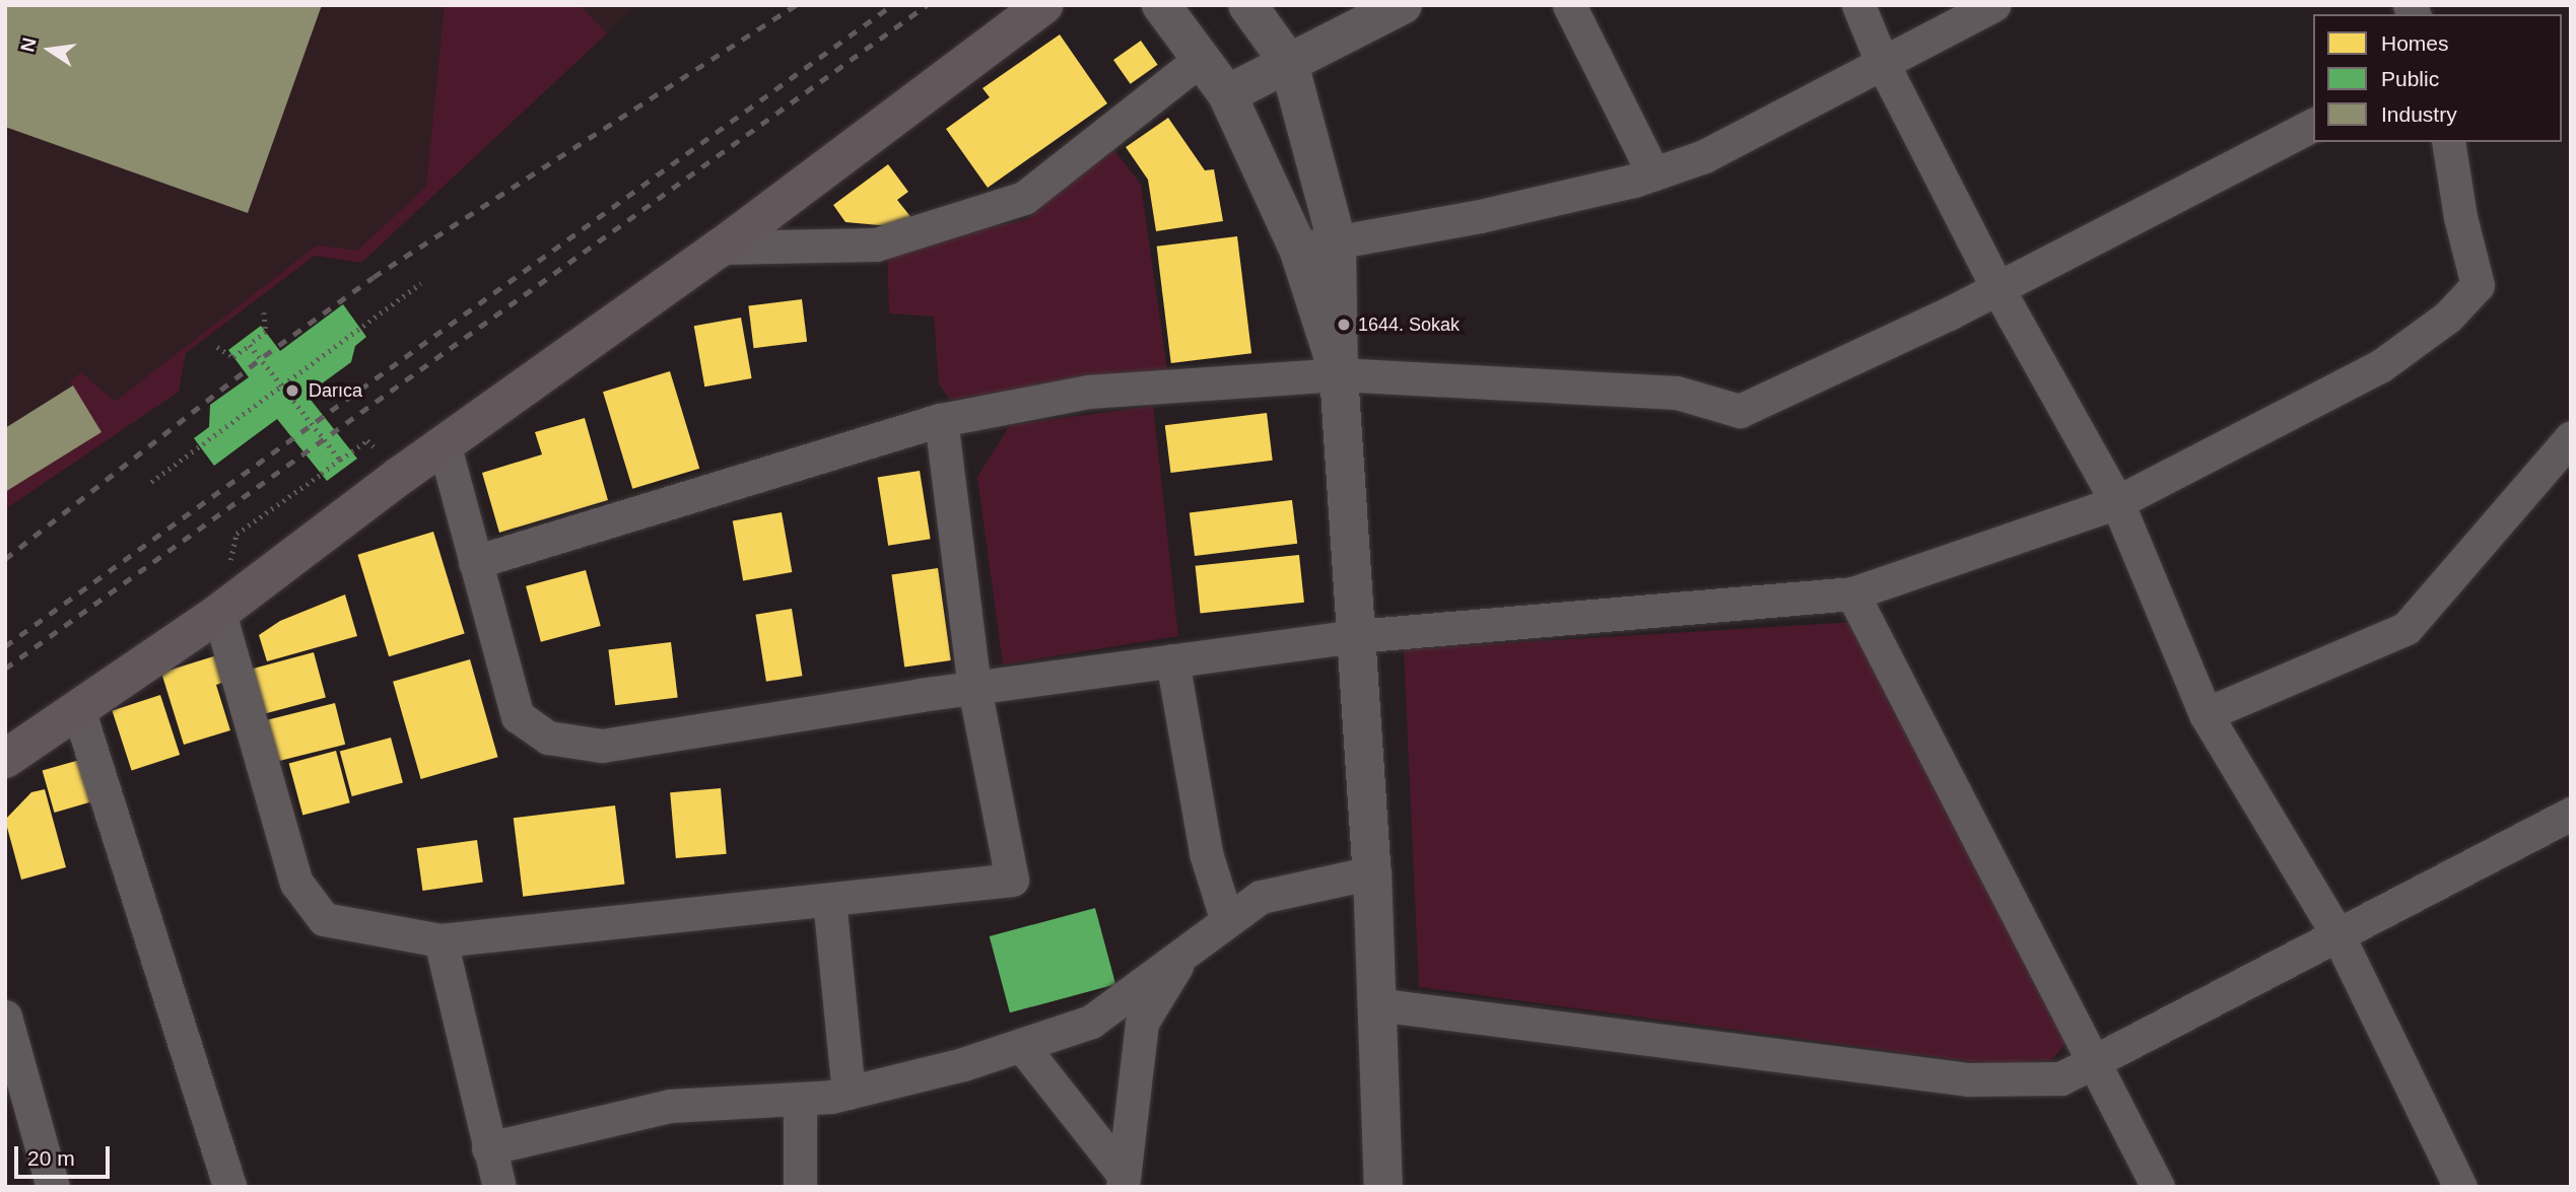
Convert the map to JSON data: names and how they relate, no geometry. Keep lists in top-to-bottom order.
{
  "places": ["1644. Sokak", "Darıca"],
  "legend": ["Homes", "Public", "Industry"],
  "scale_bar": "20 m",
  "north": "left"
}
